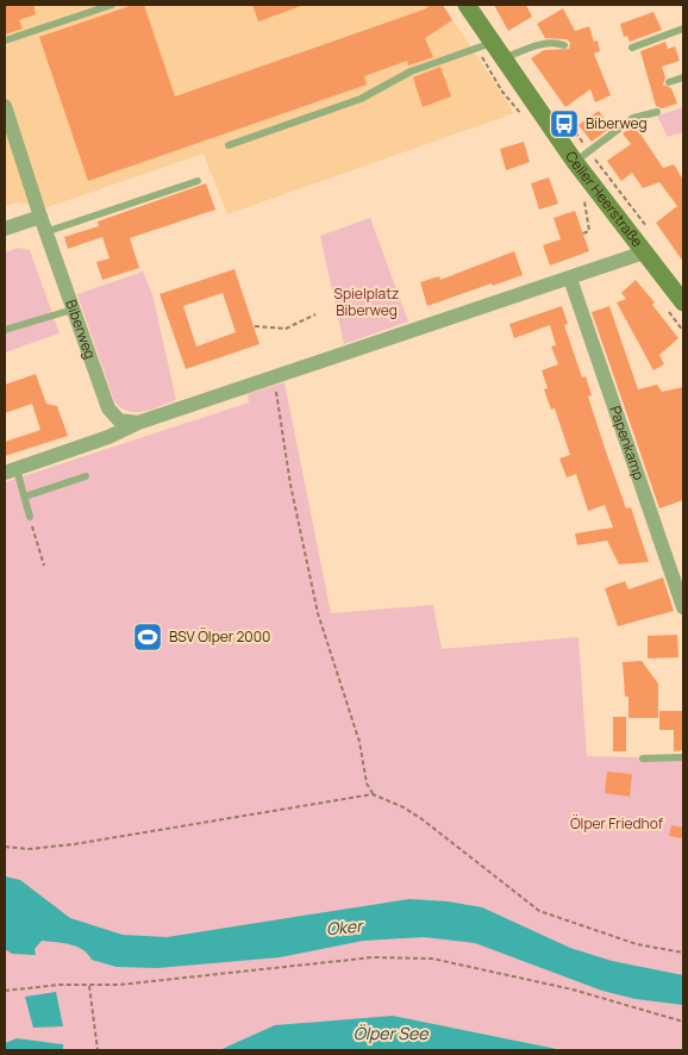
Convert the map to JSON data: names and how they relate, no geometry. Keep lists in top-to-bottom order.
{
  "streets": {
    "main road": ["Celler Heerstraße"],
    "street": ["Biberweg", "Papenkamp"]
  },
  "water": ["Oker", "Ölper See"],
  "parks": ["Spielplatz Biberweg", "Ölper Friedhof"],
  "places": {
    "bus stop": ["Biberweg"],
    "sports": ["BSV Ölper 2000"]
  }
}
